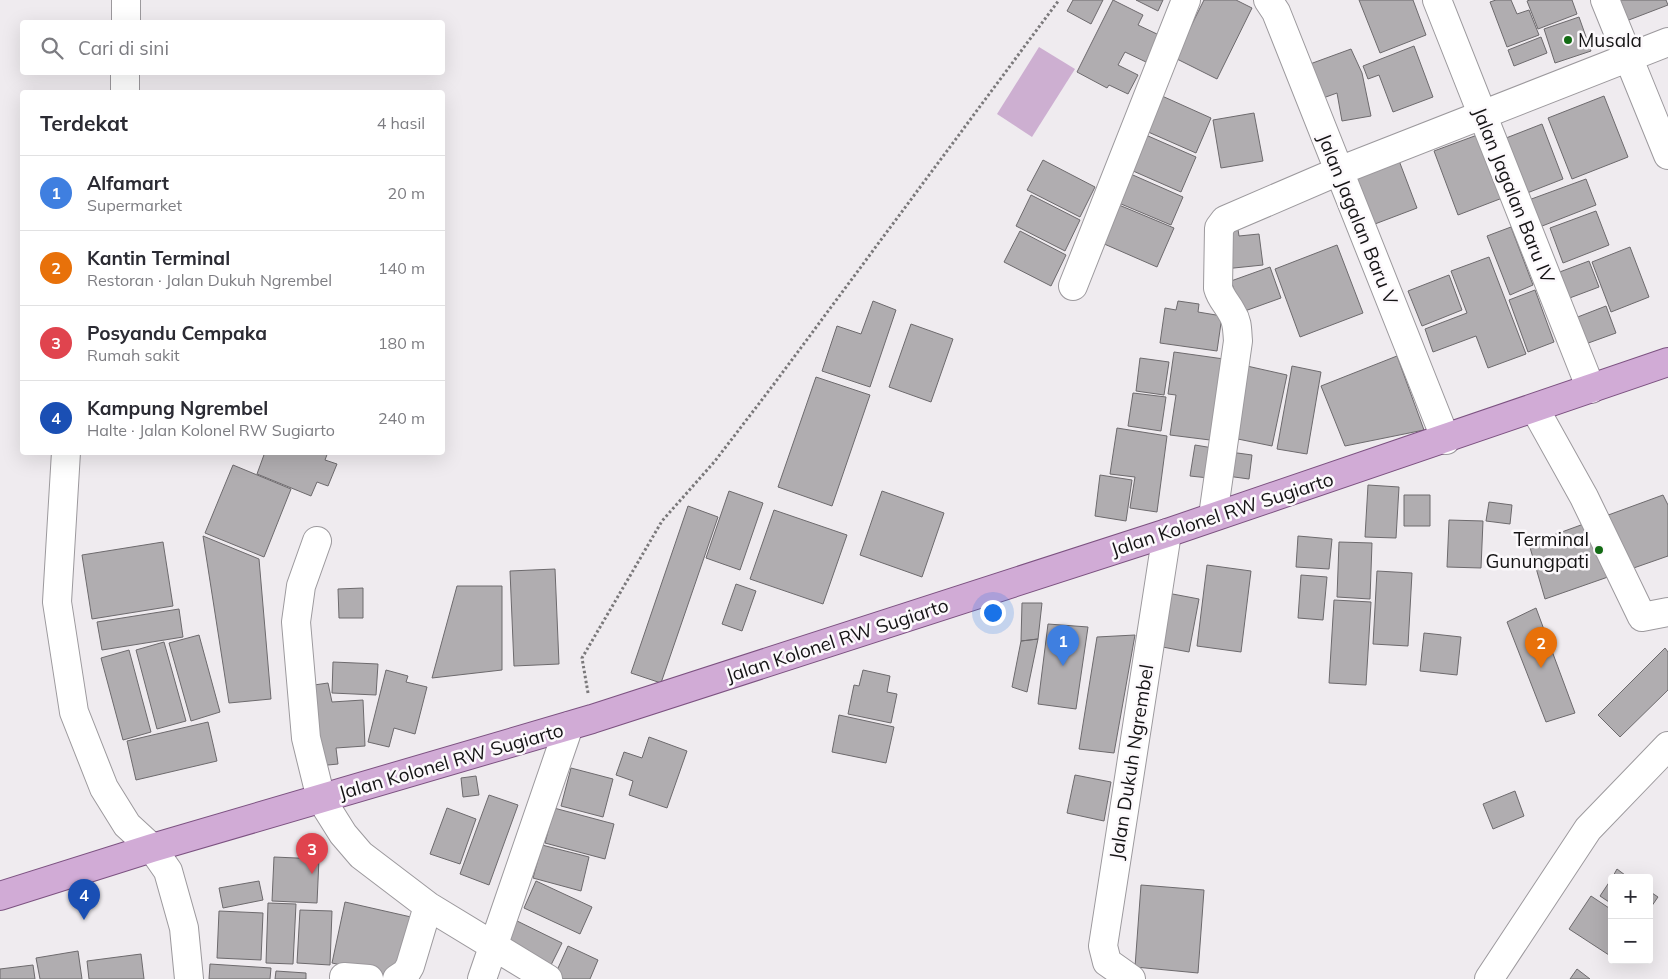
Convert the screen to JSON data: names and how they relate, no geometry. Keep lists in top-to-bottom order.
{
  "streets": {
    "main road": ["Jalan Kolonel RW Sugiarto"],
    "street": ["Jalan Jagalan Baru IV", "Jalan Jagalan Baru V", "Jalan Dukuh Ngrembel"]
  },
  "crossings": [
    ["Jalan Jagalan Baru IV", "Jalan Kolonel RW Sugiarto"],
    ["Jalan Jagalan Baru V", "Jalan Kolonel RW Sugiarto"],
    ["Jalan Kolonel RW Sugiarto", "Jalan Dukuh Ngrembel"]
  ],
  "places": ["Musala", "Terminal Gunungpati"],
  "page": {
    "search": "Cari di sini",
    "heading": ["Terdekat", "4 hasil"],
    "list": [
      {
        "mark": "1",
        "name": "Alfamart",
        "note": "Supermarket",
        "value": "20 m"
      },
      {
        "mark": "2",
        "name": "Kantin Terminal",
        "note": "Restoran · Jalan Dukuh Ngrembel",
        "value": "140 m"
      },
      {
        "mark": "3",
        "name": "Posyandu Cempaka",
        "note": "Rumah sakit",
        "value": "180 m"
      },
      {
        "mark": "4",
        "name": "Kampung Ngrembel",
        "note": "Halte · Jalan Kolonel RW Sugiarto",
        "value": "240 m"
      }
    ],
    "pins": [
      "1",
      "2",
      "3",
      "4"
    ],
    "map_buttons": ["+", "−"]
  }
}
